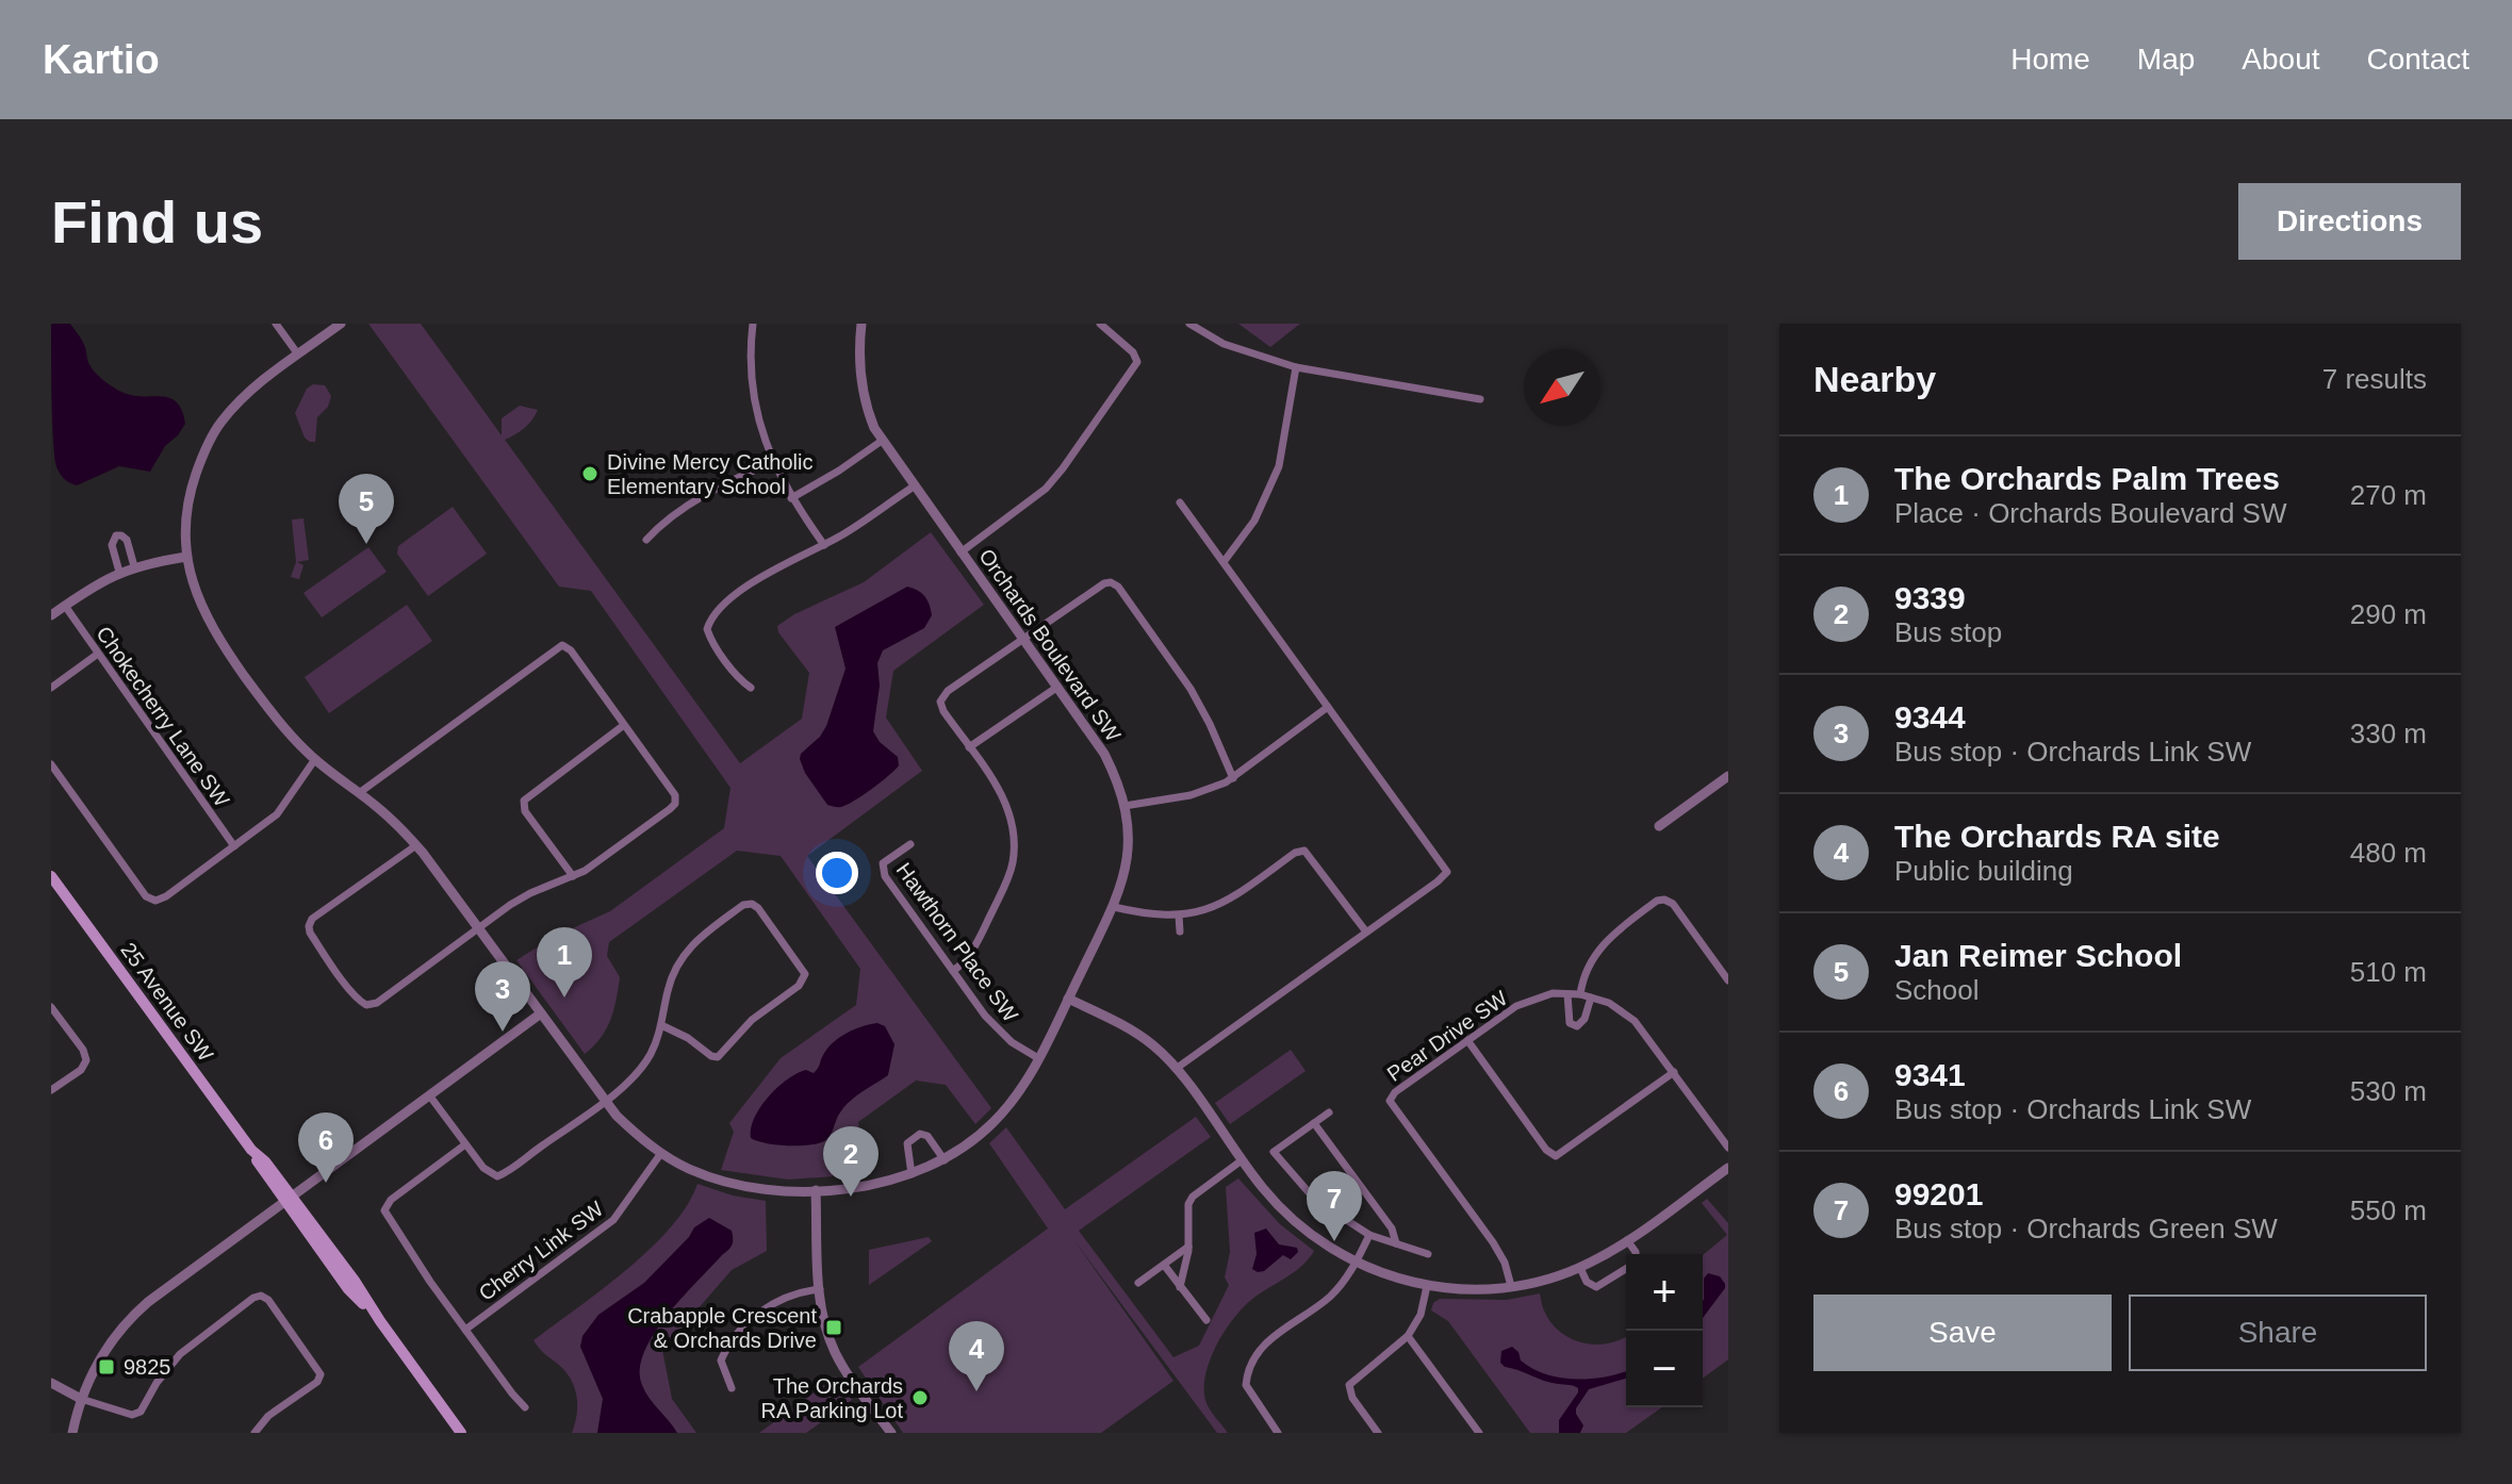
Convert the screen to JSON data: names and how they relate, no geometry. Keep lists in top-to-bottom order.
{
  "streets": {
    "main road": ["25 Avenue SW"],
    "street": [
      "Orchards Boulevard SW",
      "Chokecherry Lane SW",
      "Hawthorn Place SW",
      "Pear Drive SW",
      "Cherry Link SW"
    ]
  },
  "crossings": [
    ["Orchards Boulevard SW", "Hawthorn Place SW"],
    ["Orchards Boulevard SW", "Cherry Link SW"]
  ],
  "places": {
    "other": ["Divine Mercy Catholic Elementary School", "The Orchards RA Parking Lot"],
    "transit": ["Crabapple Crescent & Orchards Drive", "9825"]
  },
  "north": "bottom left",
  "page": {
    "header": "Kartio",
    "nav": [
      "Home",
      "Map",
      "About",
      "Contact"
    ],
    "buttons": [
      "Directions",
      ["Save", "Share"]
    ],
    "title": "Find us",
    "heading": ["Nearby", "7 results"],
    "list": [
      {
        "mark": "1",
        "name": "The Orchards Palm Trees",
        "note": "Place · Orchards Boulevard SW",
        "value": "270 m"
      },
      {
        "mark": "2",
        "name": "9339",
        "note": "Bus stop",
        "value": "290 m"
      },
      {
        "mark": "3",
        "name": "9344",
        "note": "Bus stop · Orchards Link SW",
        "value": "330 m"
      },
      {
        "mark": "4",
        "name": "The Orchards RA site",
        "note": "Public building",
        "value": "480 m"
      },
      {
        "mark": "5",
        "name": "Jan Reimer School",
        "note": "School",
        "value": "510 m"
      },
      {
        "mark": "6",
        "name": "9341",
        "note": "Bus stop · Orchards Link SW",
        "value": "530 m"
      },
      {
        "mark": "7",
        "name": "99201",
        "note": "Bus stop · Orchards Green SW",
        "value": "550 m"
      }
    ],
    "pins": [
      "5",
      "1",
      "3",
      "6",
      "2",
      "7",
      "4"
    ],
    "map_buttons": ["+", "−"]
  }
}
